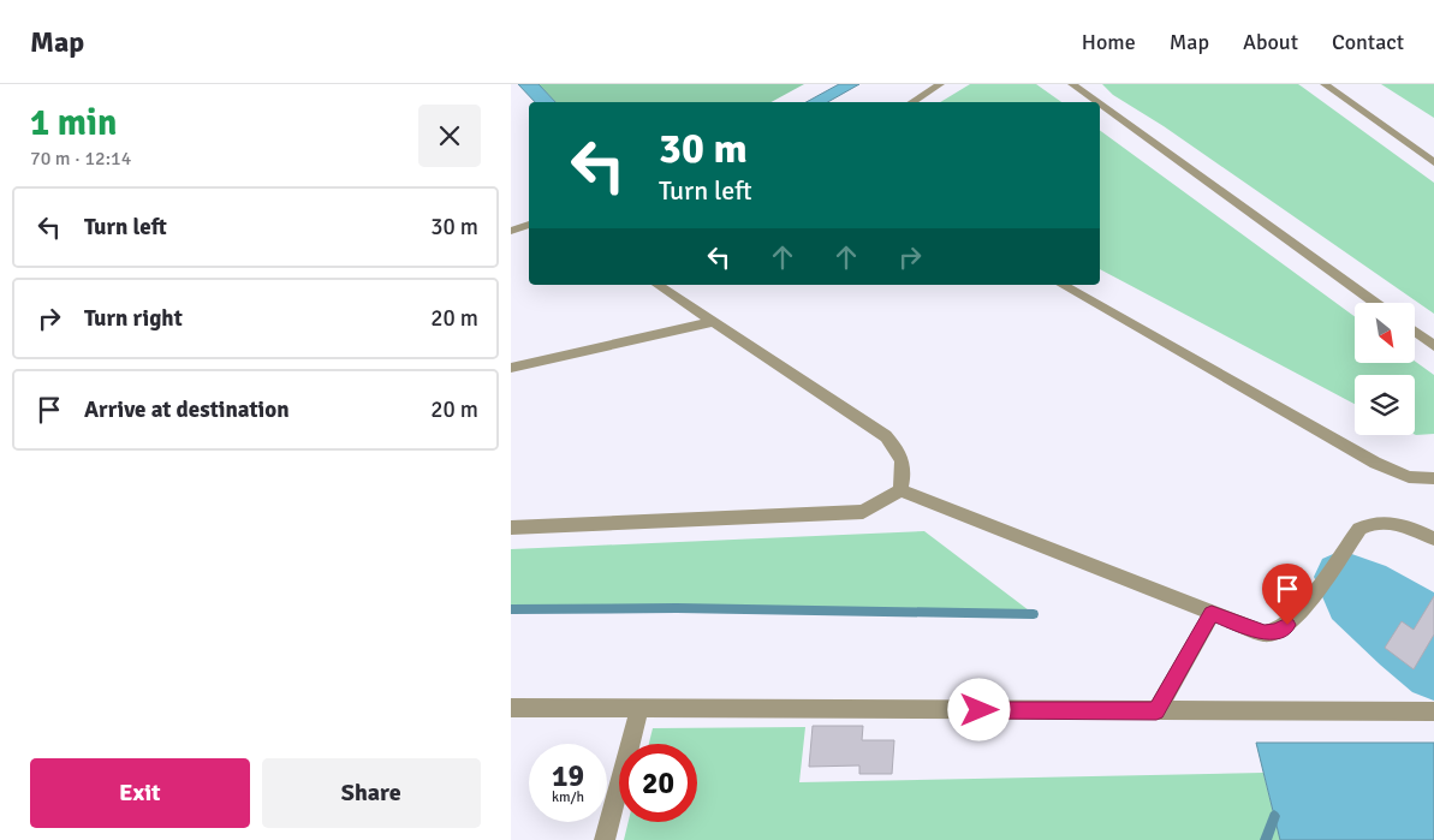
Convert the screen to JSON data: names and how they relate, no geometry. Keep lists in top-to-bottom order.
{
  "north": "bottom right",
  "page": {
    "header": "Map",
    "nav": [
      "Home",
      "Map",
      "About",
      "Contact"
    ],
    "heading": ["1 min", "70 m · 12:14"],
    "turn": ["30 m", "Turn left"],
    "list": [
      {
        "name": "Turn left",
        "value": "30 m"
      },
      {
        "name": "Turn right",
        "value": "20 m"
      },
      {
        "name": "Arrive at destination",
        "value": "20 m"
      }
    ],
    "speed": "19 km/h",
    "limit": "20",
    "buttons": ["Exit", "Share"]
  }
}
